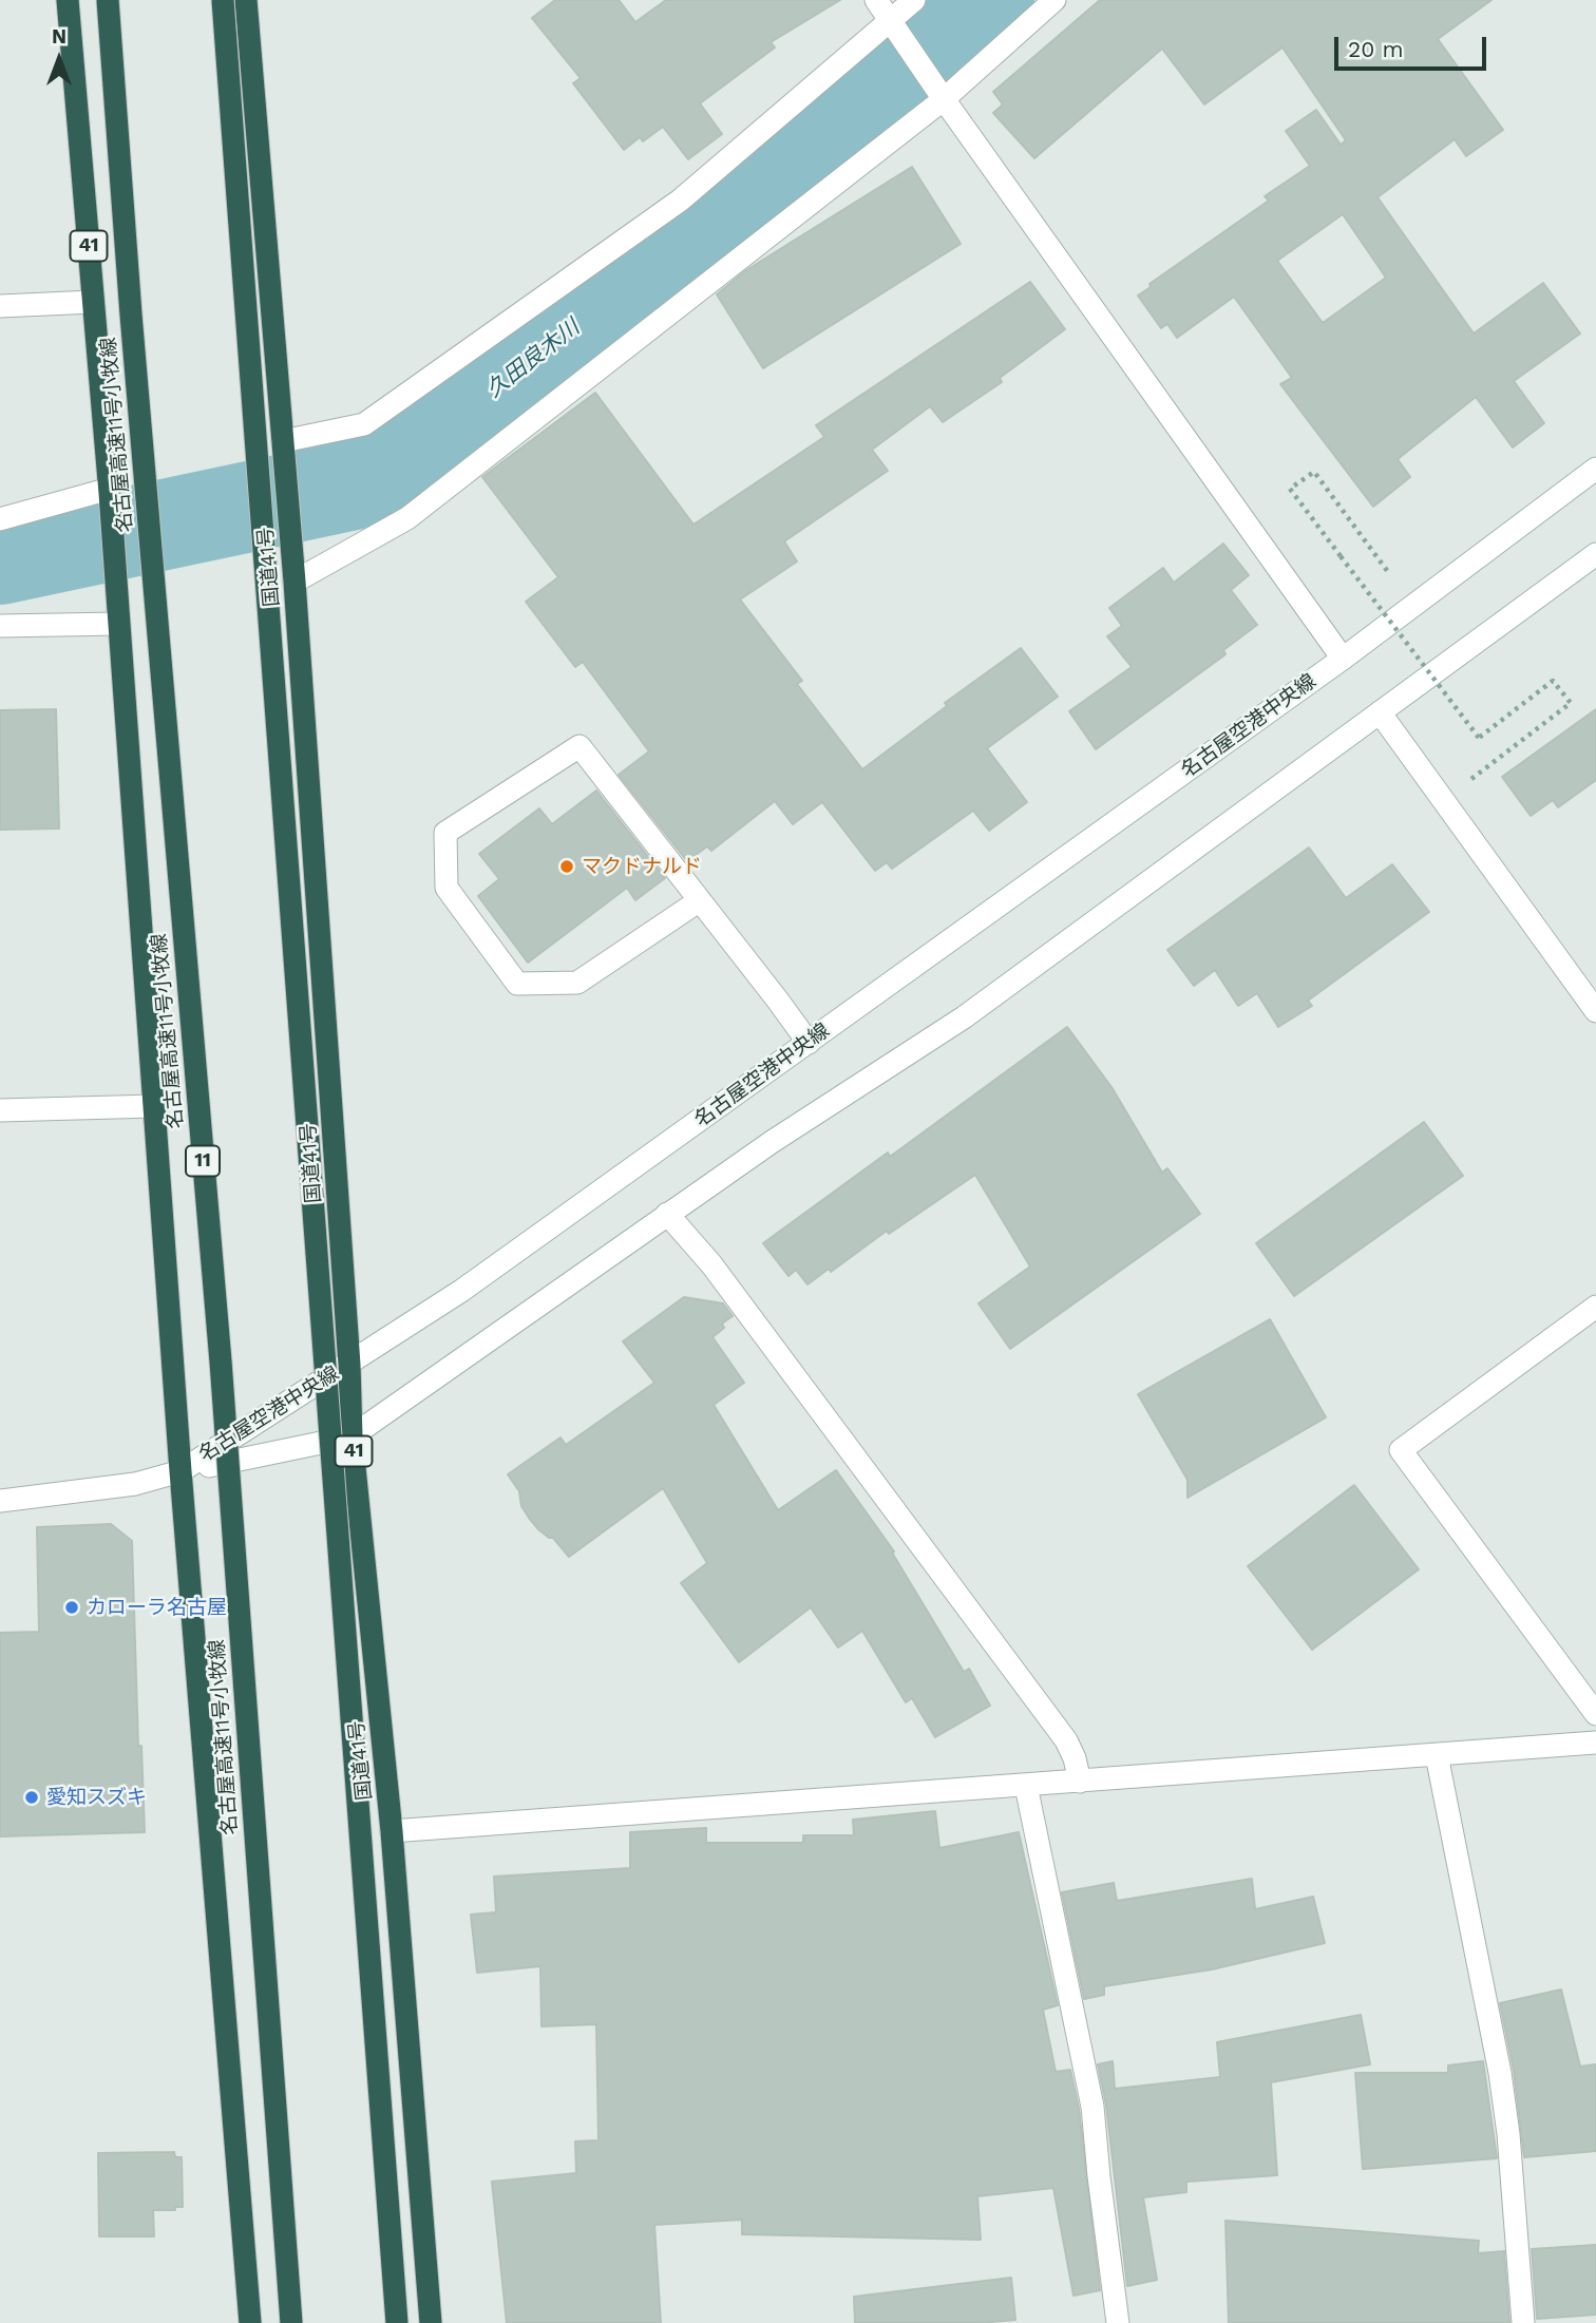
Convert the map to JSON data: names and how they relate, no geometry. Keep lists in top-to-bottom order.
{
  "streets": {
    "highway": [
      "41",
      "名古屋高速11号小牧線",
      "国道41号",
      "11"
    ],
    "street": ["名古屋空港中央線"]
  },
  "crossings": [
    ["41", "名古屋空港中央線"],
    ["国道41号", "名古屋空港中央線"]
  ],
  "water": ["久田良木川"],
  "places": ["マクドナルド", "カローラ名古屋", "愛知スズキ"],
  "scale_bar": "20 m",
  "north": "top"
}
